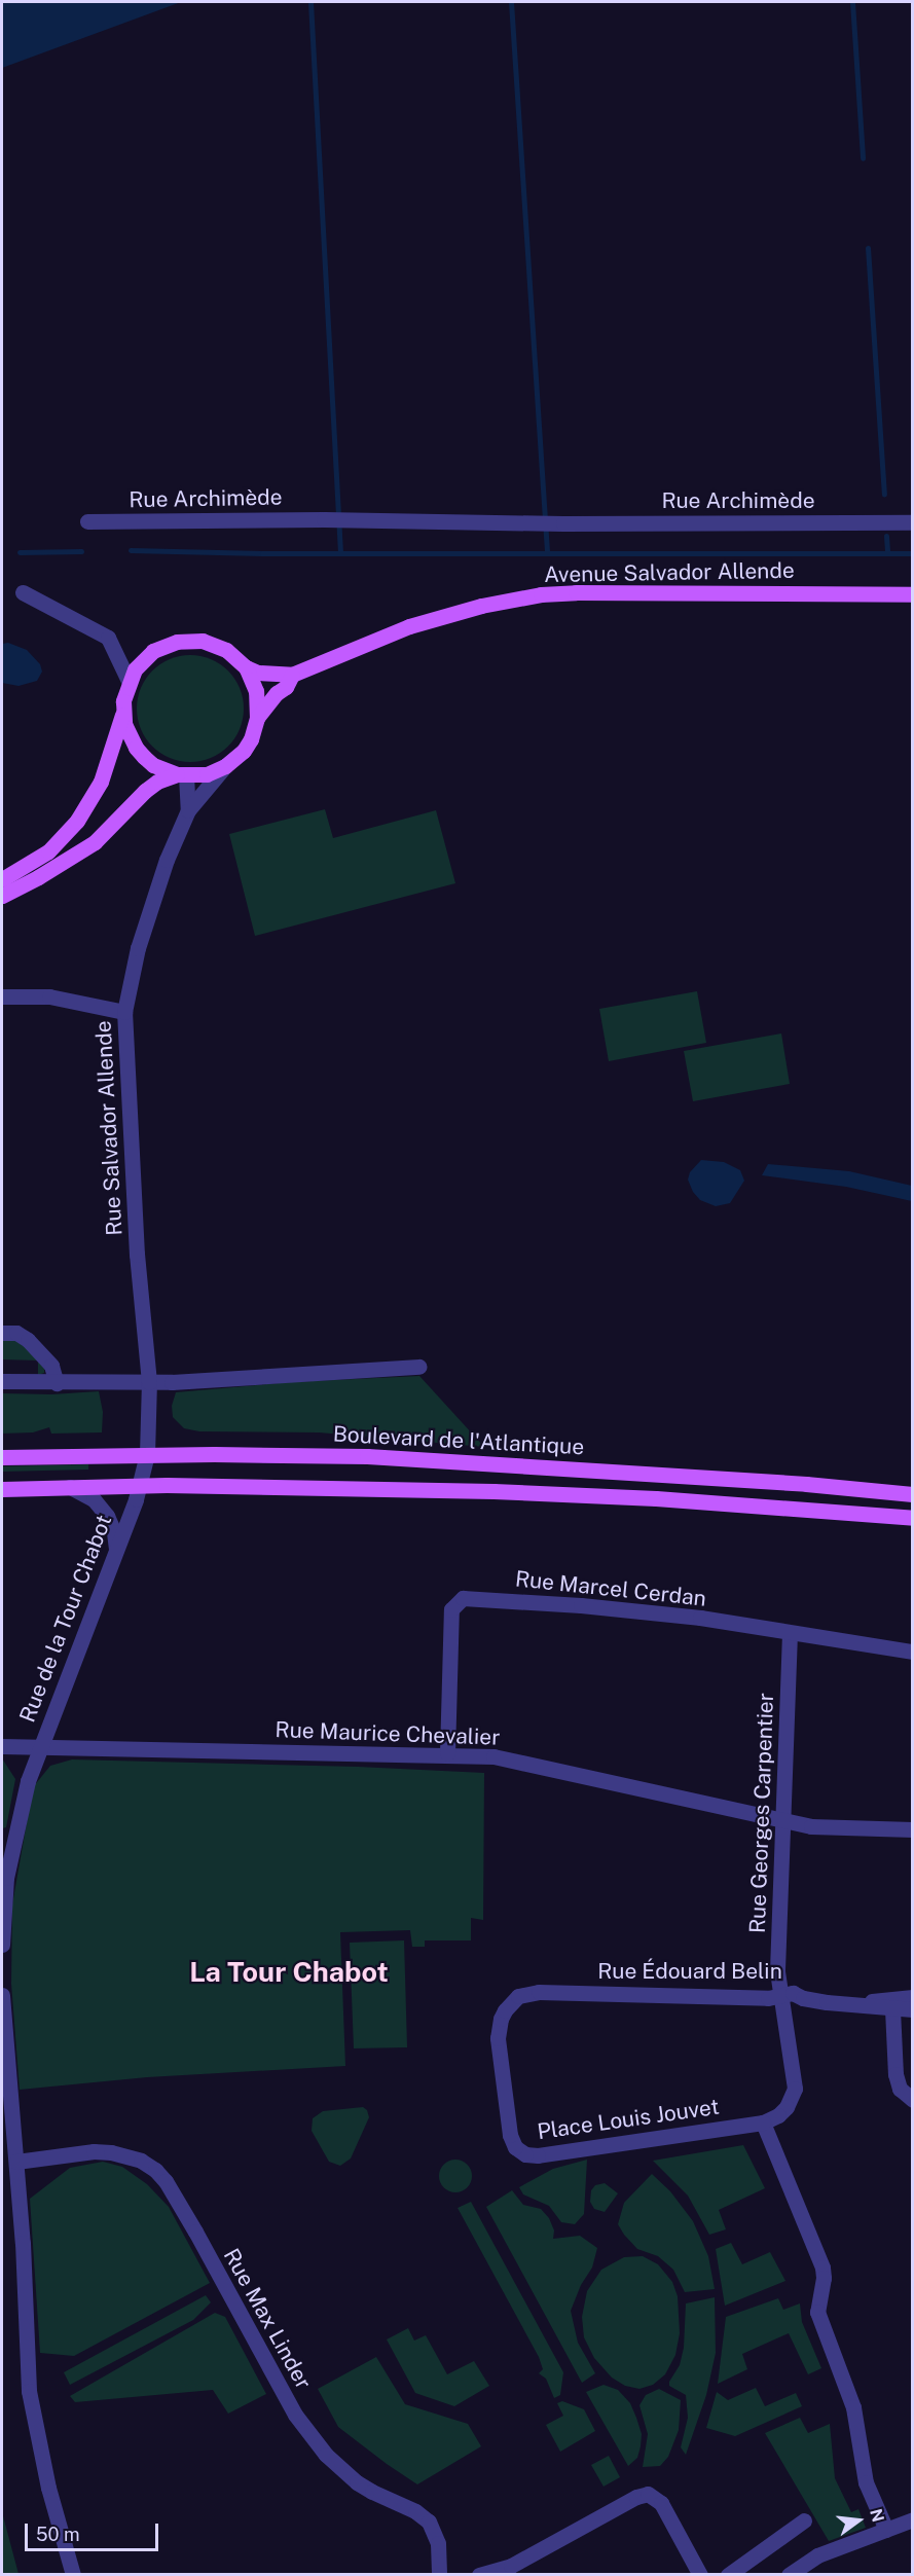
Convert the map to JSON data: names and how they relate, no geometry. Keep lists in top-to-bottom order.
{
  "streets": {
    "main road": ["Avenue Salvador Allende", "Boulevard de l'Atlantique"],
    "street": [
      "Rue Archimède",
      "Rue Salvador Allende",
      "Rue Marcel Cerdan",
      "Rue de la Tour Chabot",
      "Rue Maurice Chevalier",
      "Rue Georges Carpentier",
      "Rue Édouard Belin",
      "Place Louis Jouvet",
      "Rue Max Linder"
    ]
  },
  "crossings": [
    ["Avenue Salvador Allende", "Rue Salvador Allende"],
    ["Rue Salvador Allende", "Boulevard de l'Atlantique"],
    ["Rue Salvador Allende", "Rue de la Tour Chabot"],
    ["Boulevard de l'Atlantique", "Rue de la Tour Chabot"],
    ["Rue Marcel Cerdan", "Rue Maurice Chevalier"],
    ["Rue Marcel Cerdan", "Rue Georges Carpentier"],
    ["Rue de la Tour Chabot", "Rue Maurice Chevalier"],
    ["Rue Maurice Chevalier", "Rue Georges Carpentier"],
    ["Rue Georges Carpentier", "Rue Édouard Belin"],
    ["Rue Georges Carpentier", "Place Louis Jouvet"],
    ["Rue Édouard Belin", "Place Louis Jouvet"]
  ],
  "districts": ["La Tour Chabot"],
  "scale_bar": "50 m",
  "north": "right"
}
